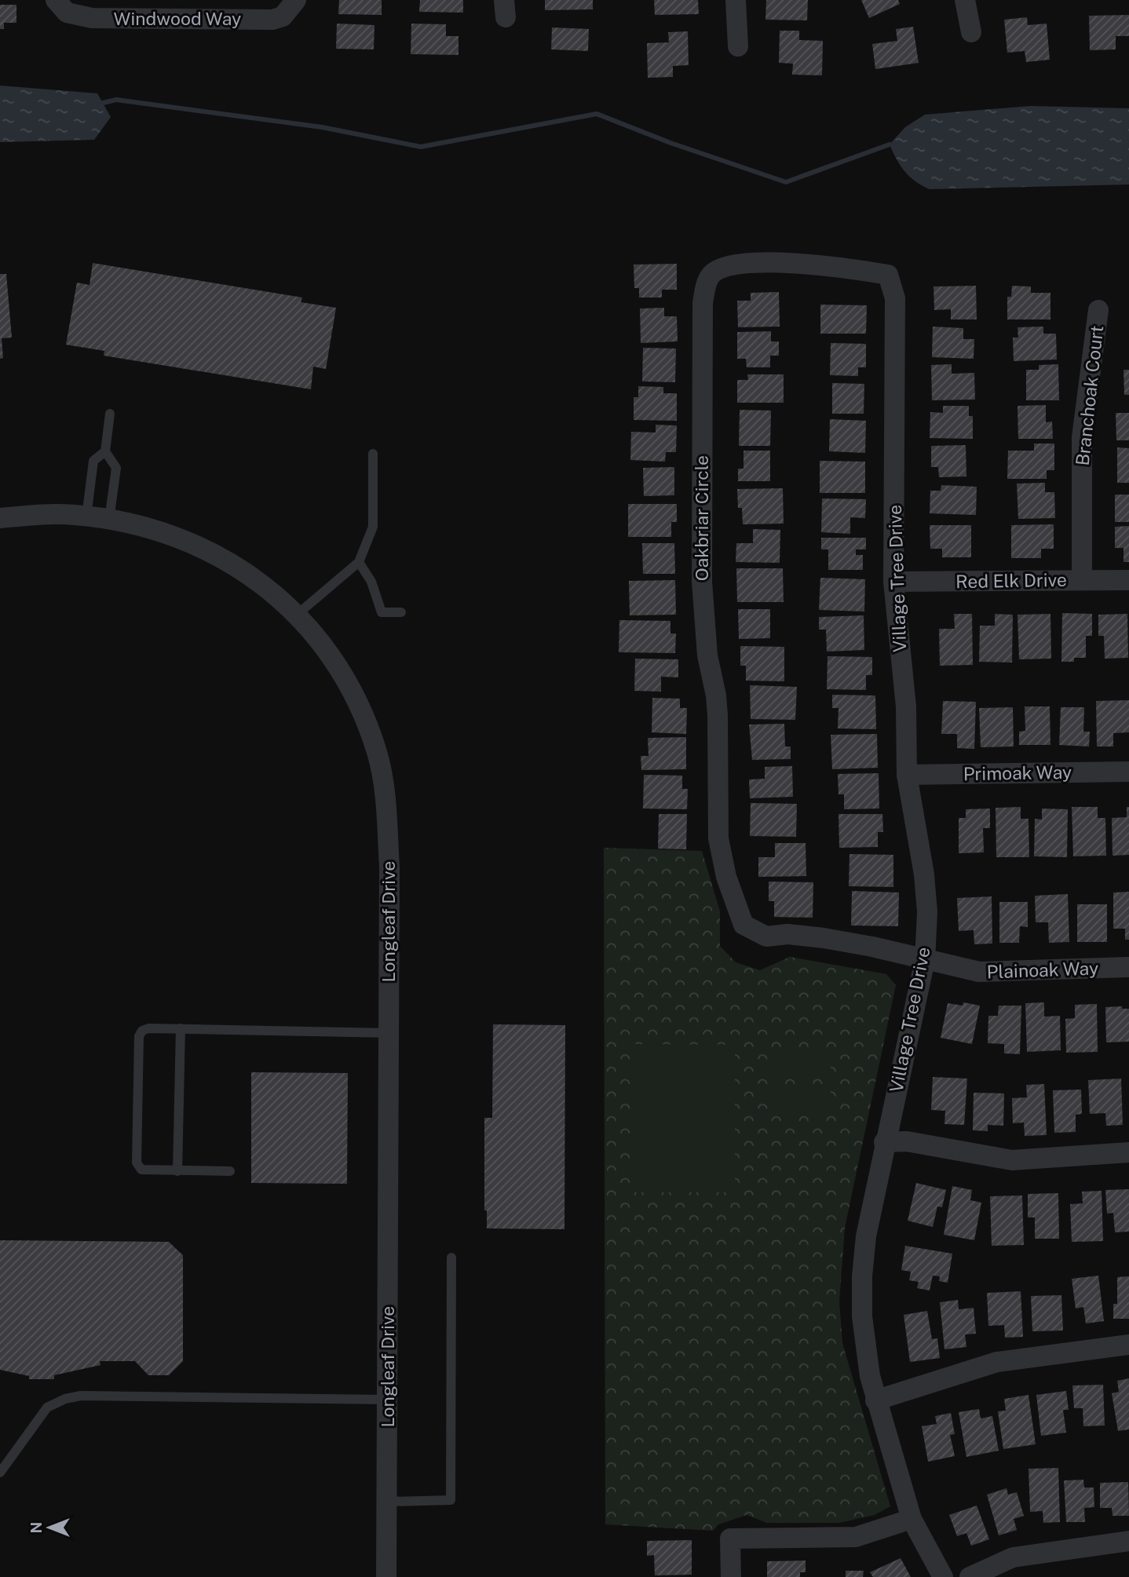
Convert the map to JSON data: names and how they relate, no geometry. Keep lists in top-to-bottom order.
{
  "streets": {
    "street": [
      "Windwood Way",
      "Branchoak Court",
      "Oakbriar Circle",
      "Village Tree Drive",
      "Red Elk Drive",
      "Primoak Way",
      "Longleaf Drive",
      "Plainoak Way"
    ]
  },
  "crossings": [
    ["Branchoak Court", "Red Elk Drive"],
    ["Oakbriar Circle", "Village Tree Drive"],
    ["Oakbriar Circle", "Plainoak Way"],
    ["Village Tree Drive", "Red Elk Drive"],
    ["Village Tree Drive", "Primoak Way"],
    ["Village Tree Drive", "Plainoak Way"]
  ],
  "north": "left"
}
